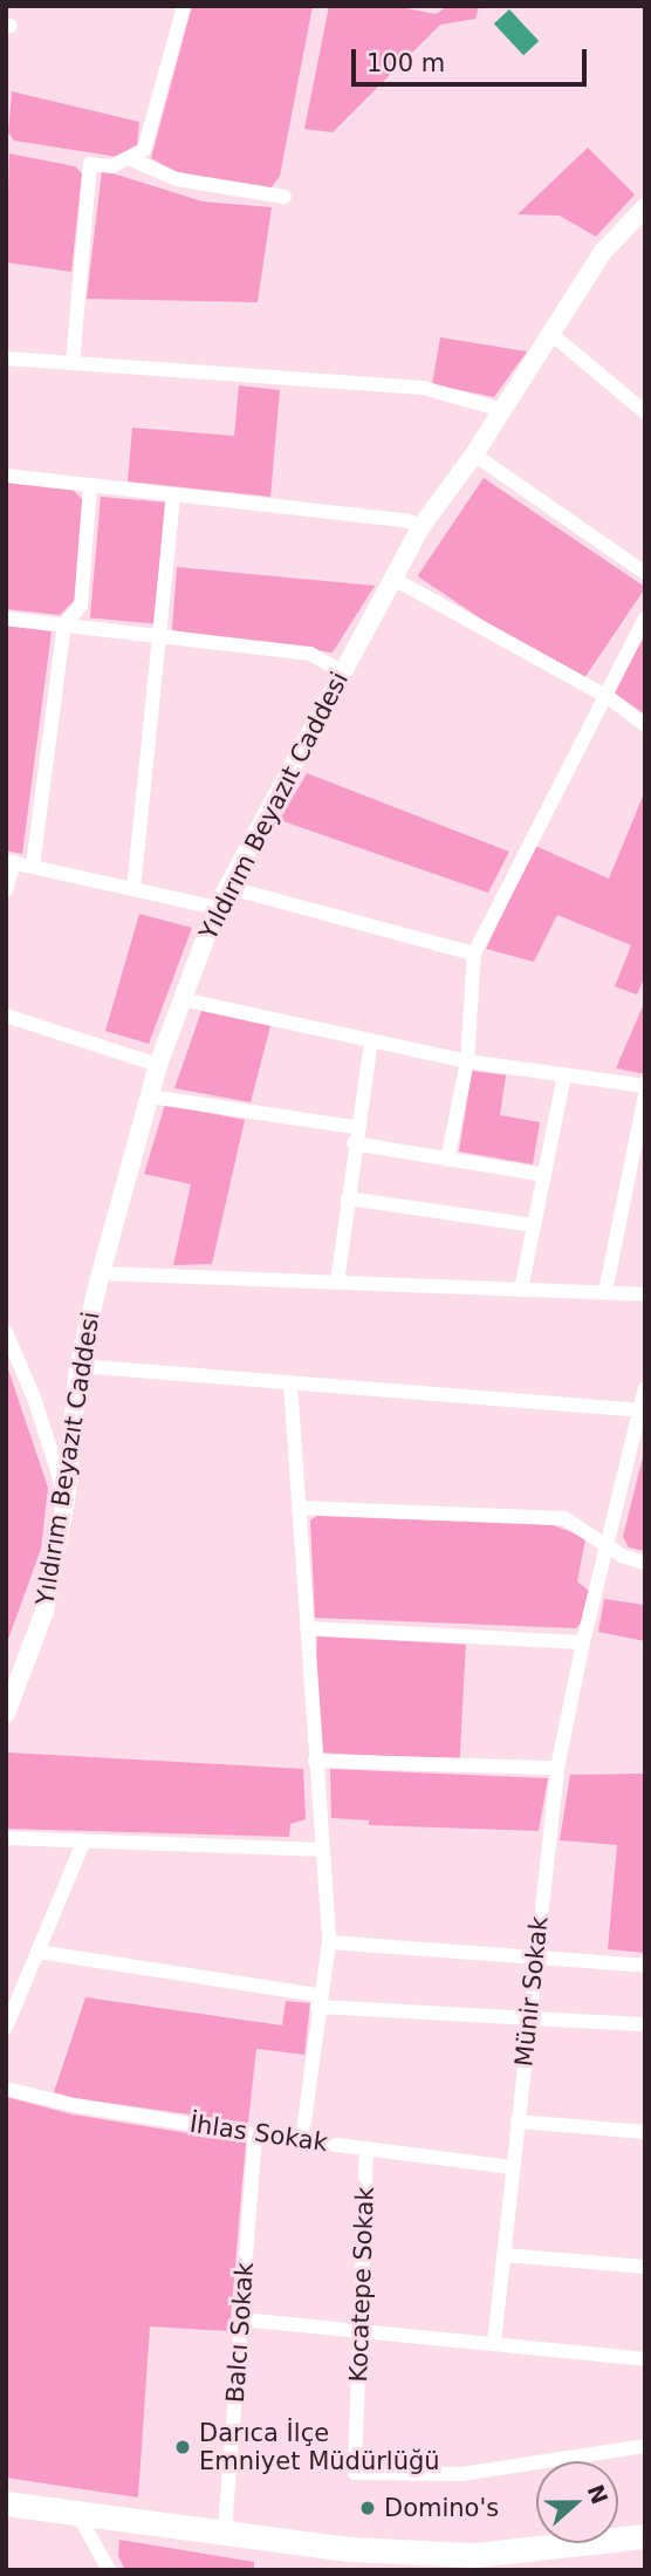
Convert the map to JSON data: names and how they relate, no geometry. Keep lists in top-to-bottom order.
{
  "streets": {
    "street": [
      "Yıldırım Beyazıt Caddesi",
      "Münir Sokak",
      "İhlas Sokak",
      "Kocatepe Sokak",
      "Balcı Sokak"
    ]
  },
  "crossings": [
    ["Münir Sokak", "İhlas Sokak"],
    ["İhlas Sokak", "Kocatepe Sokak"],
    ["İhlas Sokak", "Balcı Sokak"]
  ],
  "places": ["Darıca İlçe Emniyet Müdürlüğü", "Domino's"],
  "scale_bar": "100 m",
  "north": "right"
}
